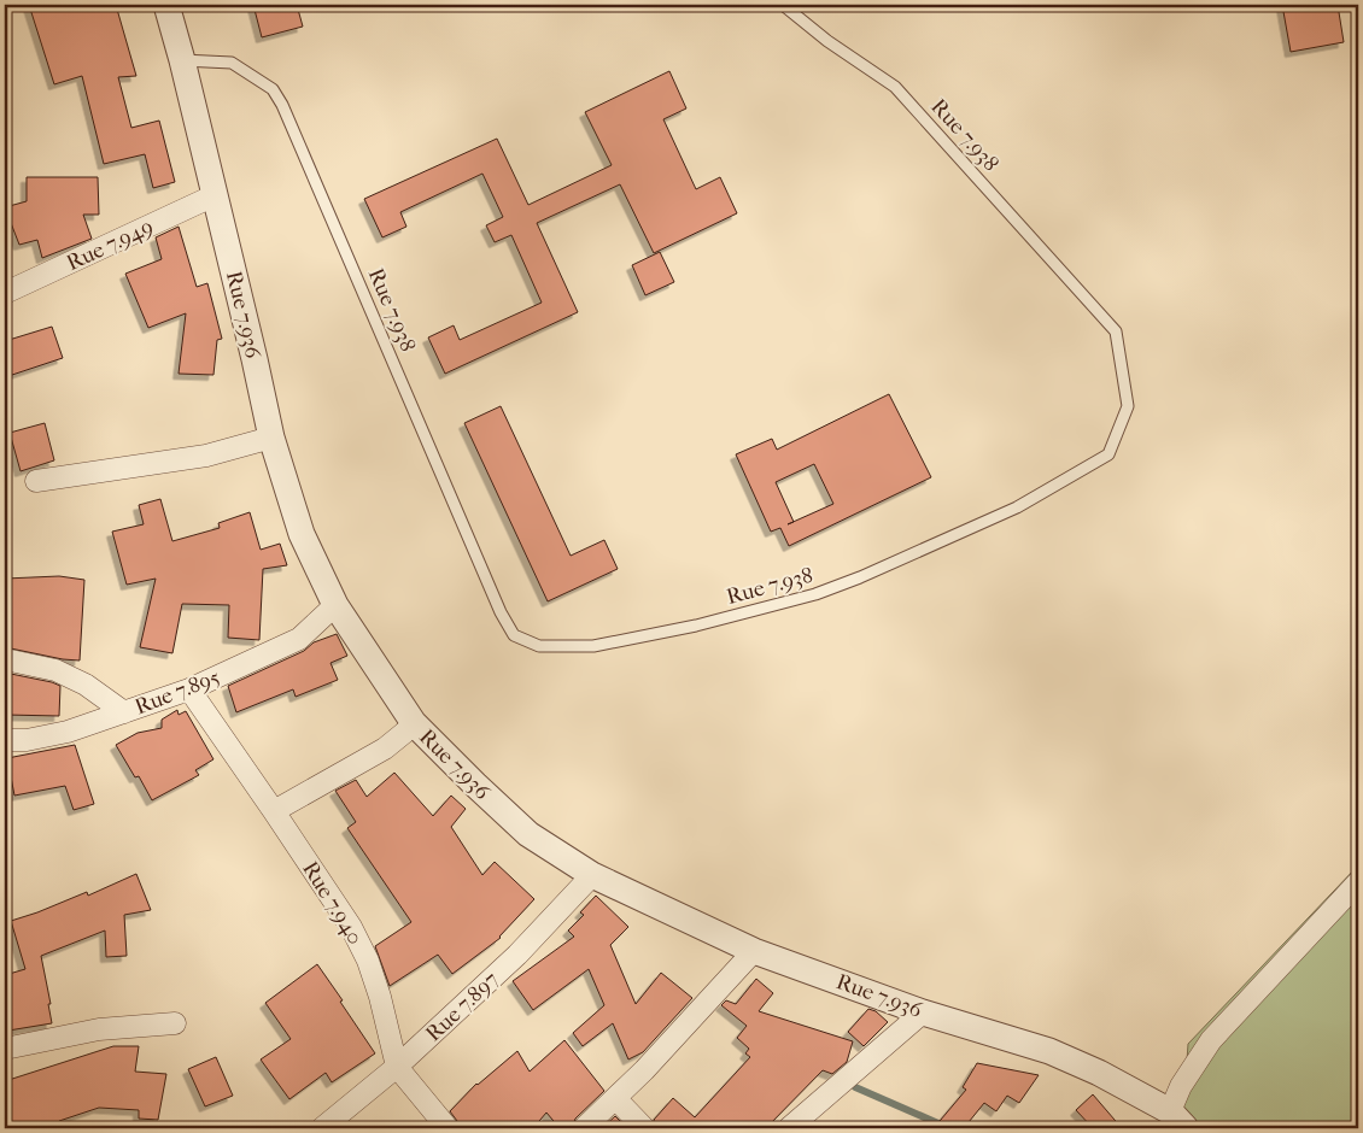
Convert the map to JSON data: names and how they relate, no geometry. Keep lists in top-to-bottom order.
{
  "streets": {
    "street": [
      "Rue 7.949",
      "Rue 7.936",
      "Rue 7.895",
      "Rue 7.940",
      "Rue 7.897"
    ],
    "lane": ["Rue 7.938"]
  },
  "crossings": [
    ["Rue 7.938", "Rue 7.936"],
    ["Rue 7.949", "Rue 7.936"],
    ["Rue 7.936", "Rue 7.895"],
    ["Rue 7.936", "Rue 7.897"],
    ["Rue 7.895", "Rue 7.940"],
    ["Rue 7.940", "Rue 7.897"]
  ]
}
